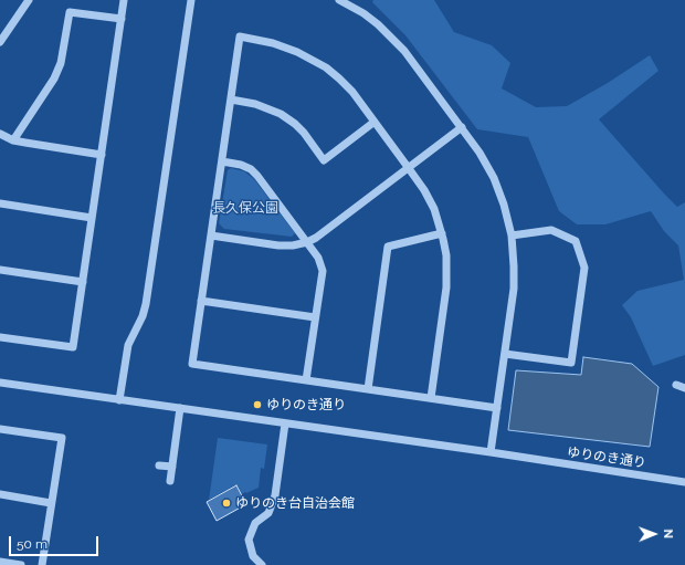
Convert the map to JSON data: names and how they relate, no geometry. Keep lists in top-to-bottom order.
{
  "streets": {
    "street": ["ゆりのき通り"]
  },
  "parks": ["長久保公園"],
  "places": ["ゆりのき通り", "ゆりのき台自治会館"],
  "scale_bar": "50 m",
  "north": "right"
}
